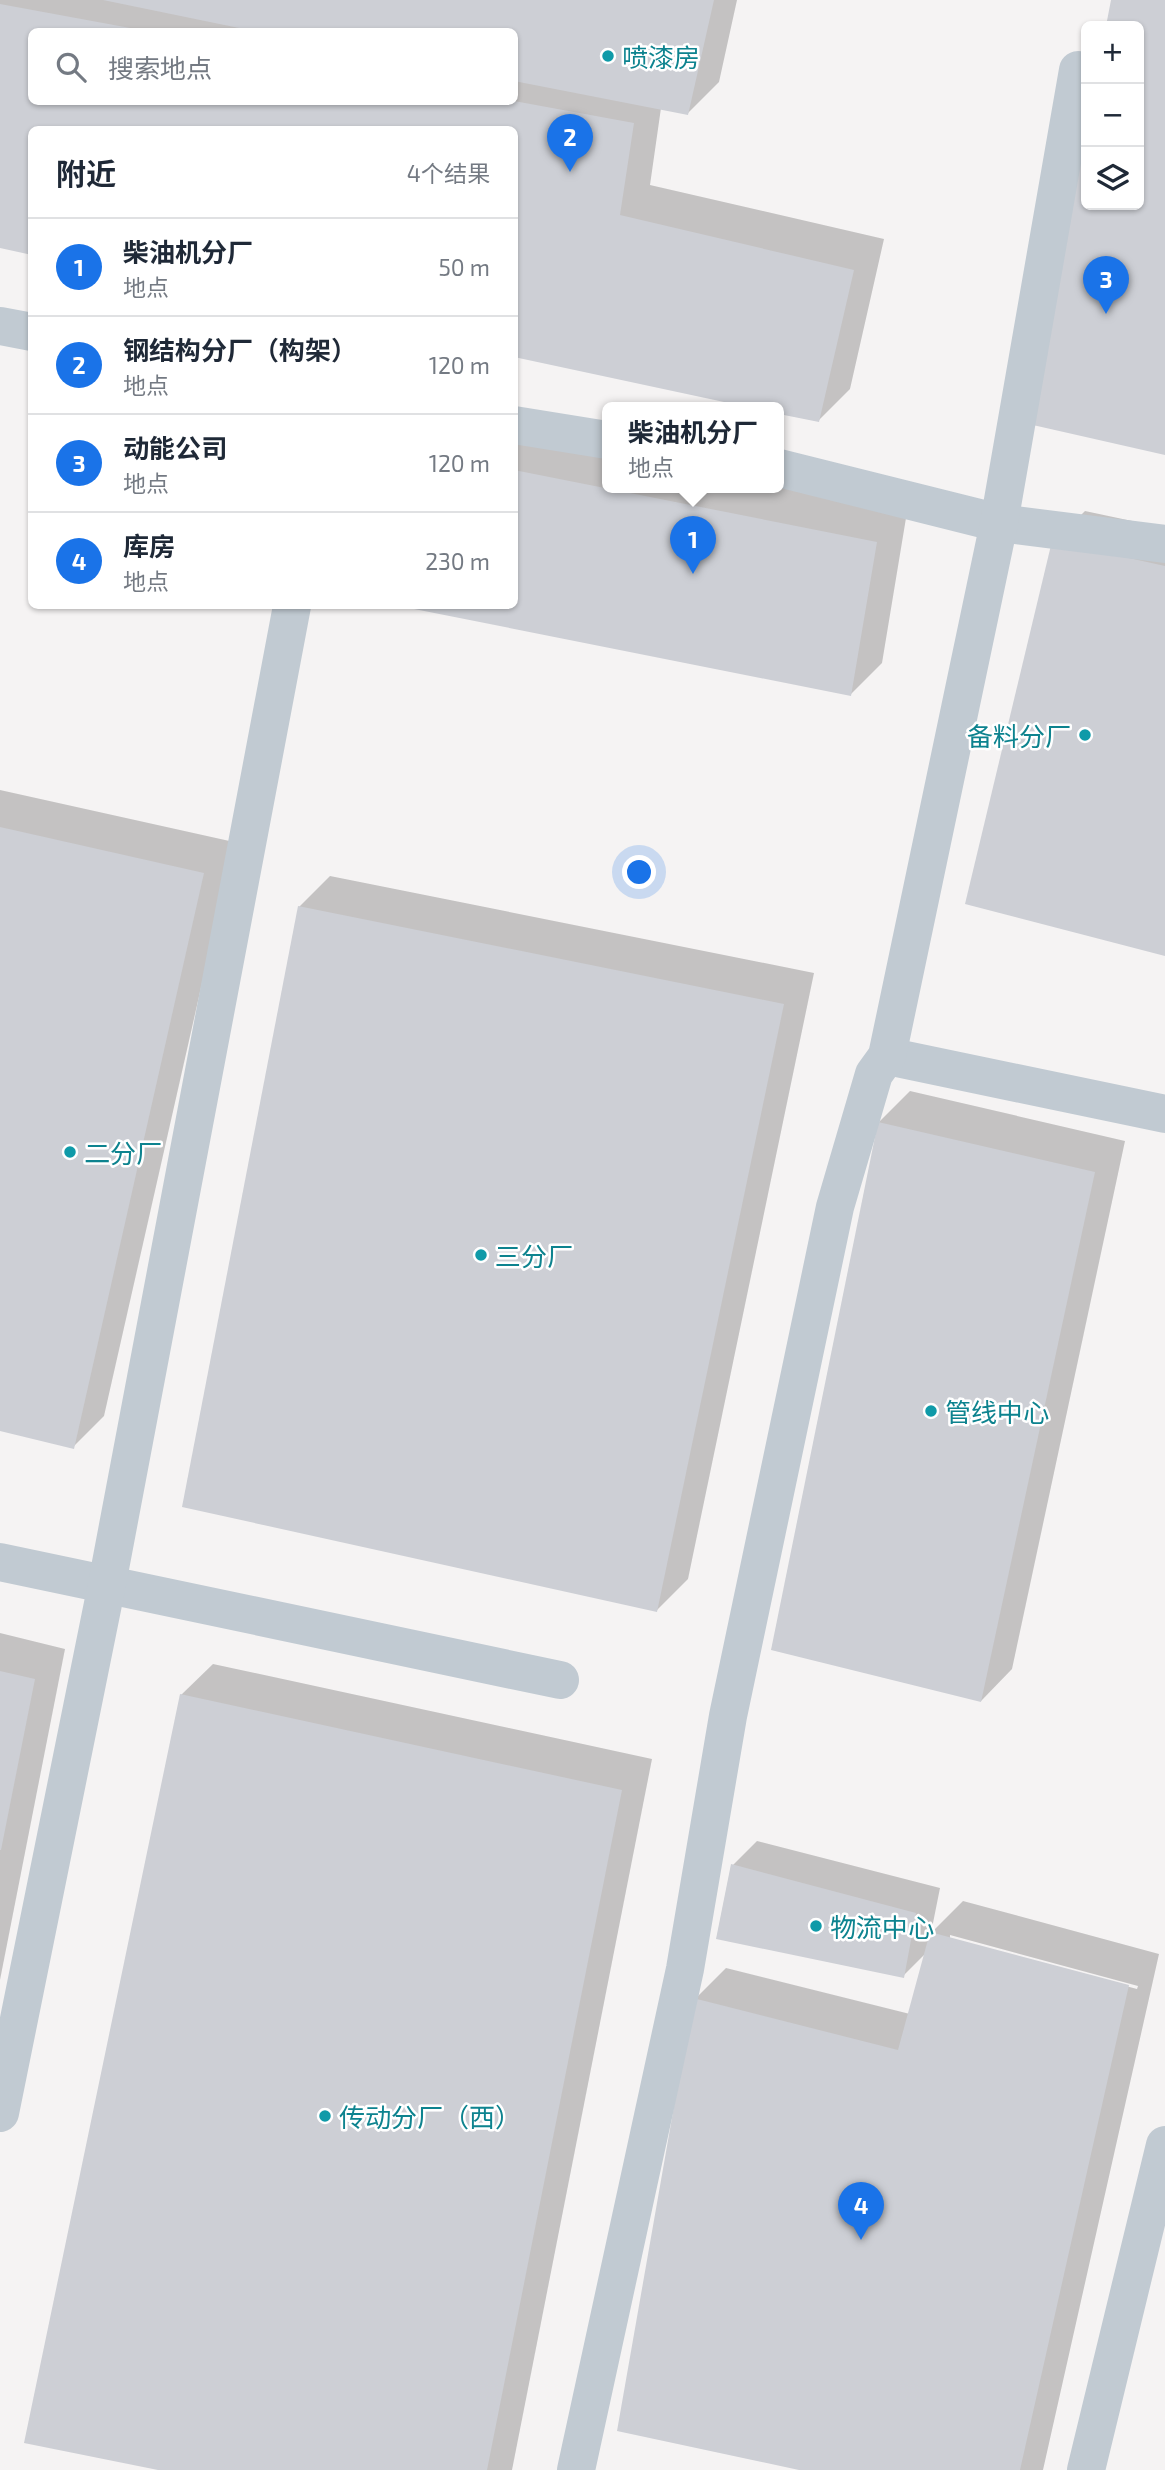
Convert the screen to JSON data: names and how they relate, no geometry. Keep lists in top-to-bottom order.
{
  "places": [
    "喷漆房",
    "备料分厂",
    "二分厂",
    "三分厂",
    "管线中心",
    "物流中心",
    "传动分厂（西）"
  ],
  "page": {
    "map_buttons": ["+", "−"],
    "search": "搜索地点",
    "pins": [
      "2",
      "3",
      "1",
      "4"
    ],
    "heading": ["附近", "4个结果"],
    "list": [
      {
        "mark": "1",
        "name": "柴油机分厂",
        "note": "地点",
        "value": "50 m"
      },
      {
        "mark": "2",
        "name": "钢结构分厂（构架）",
        "note": "地点",
        "value": "120 m"
      },
      {
        "mark": "3",
        "name": "动能公司",
        "note": "地点",
        "value": "120 m"
      },
      {
        "mark": "4",
        "name": "库房",
        "note": "地点",
        "value": "230 m"
      }
    ],
    "popup": ["柴油机分厂", "地点"]
  }
}
